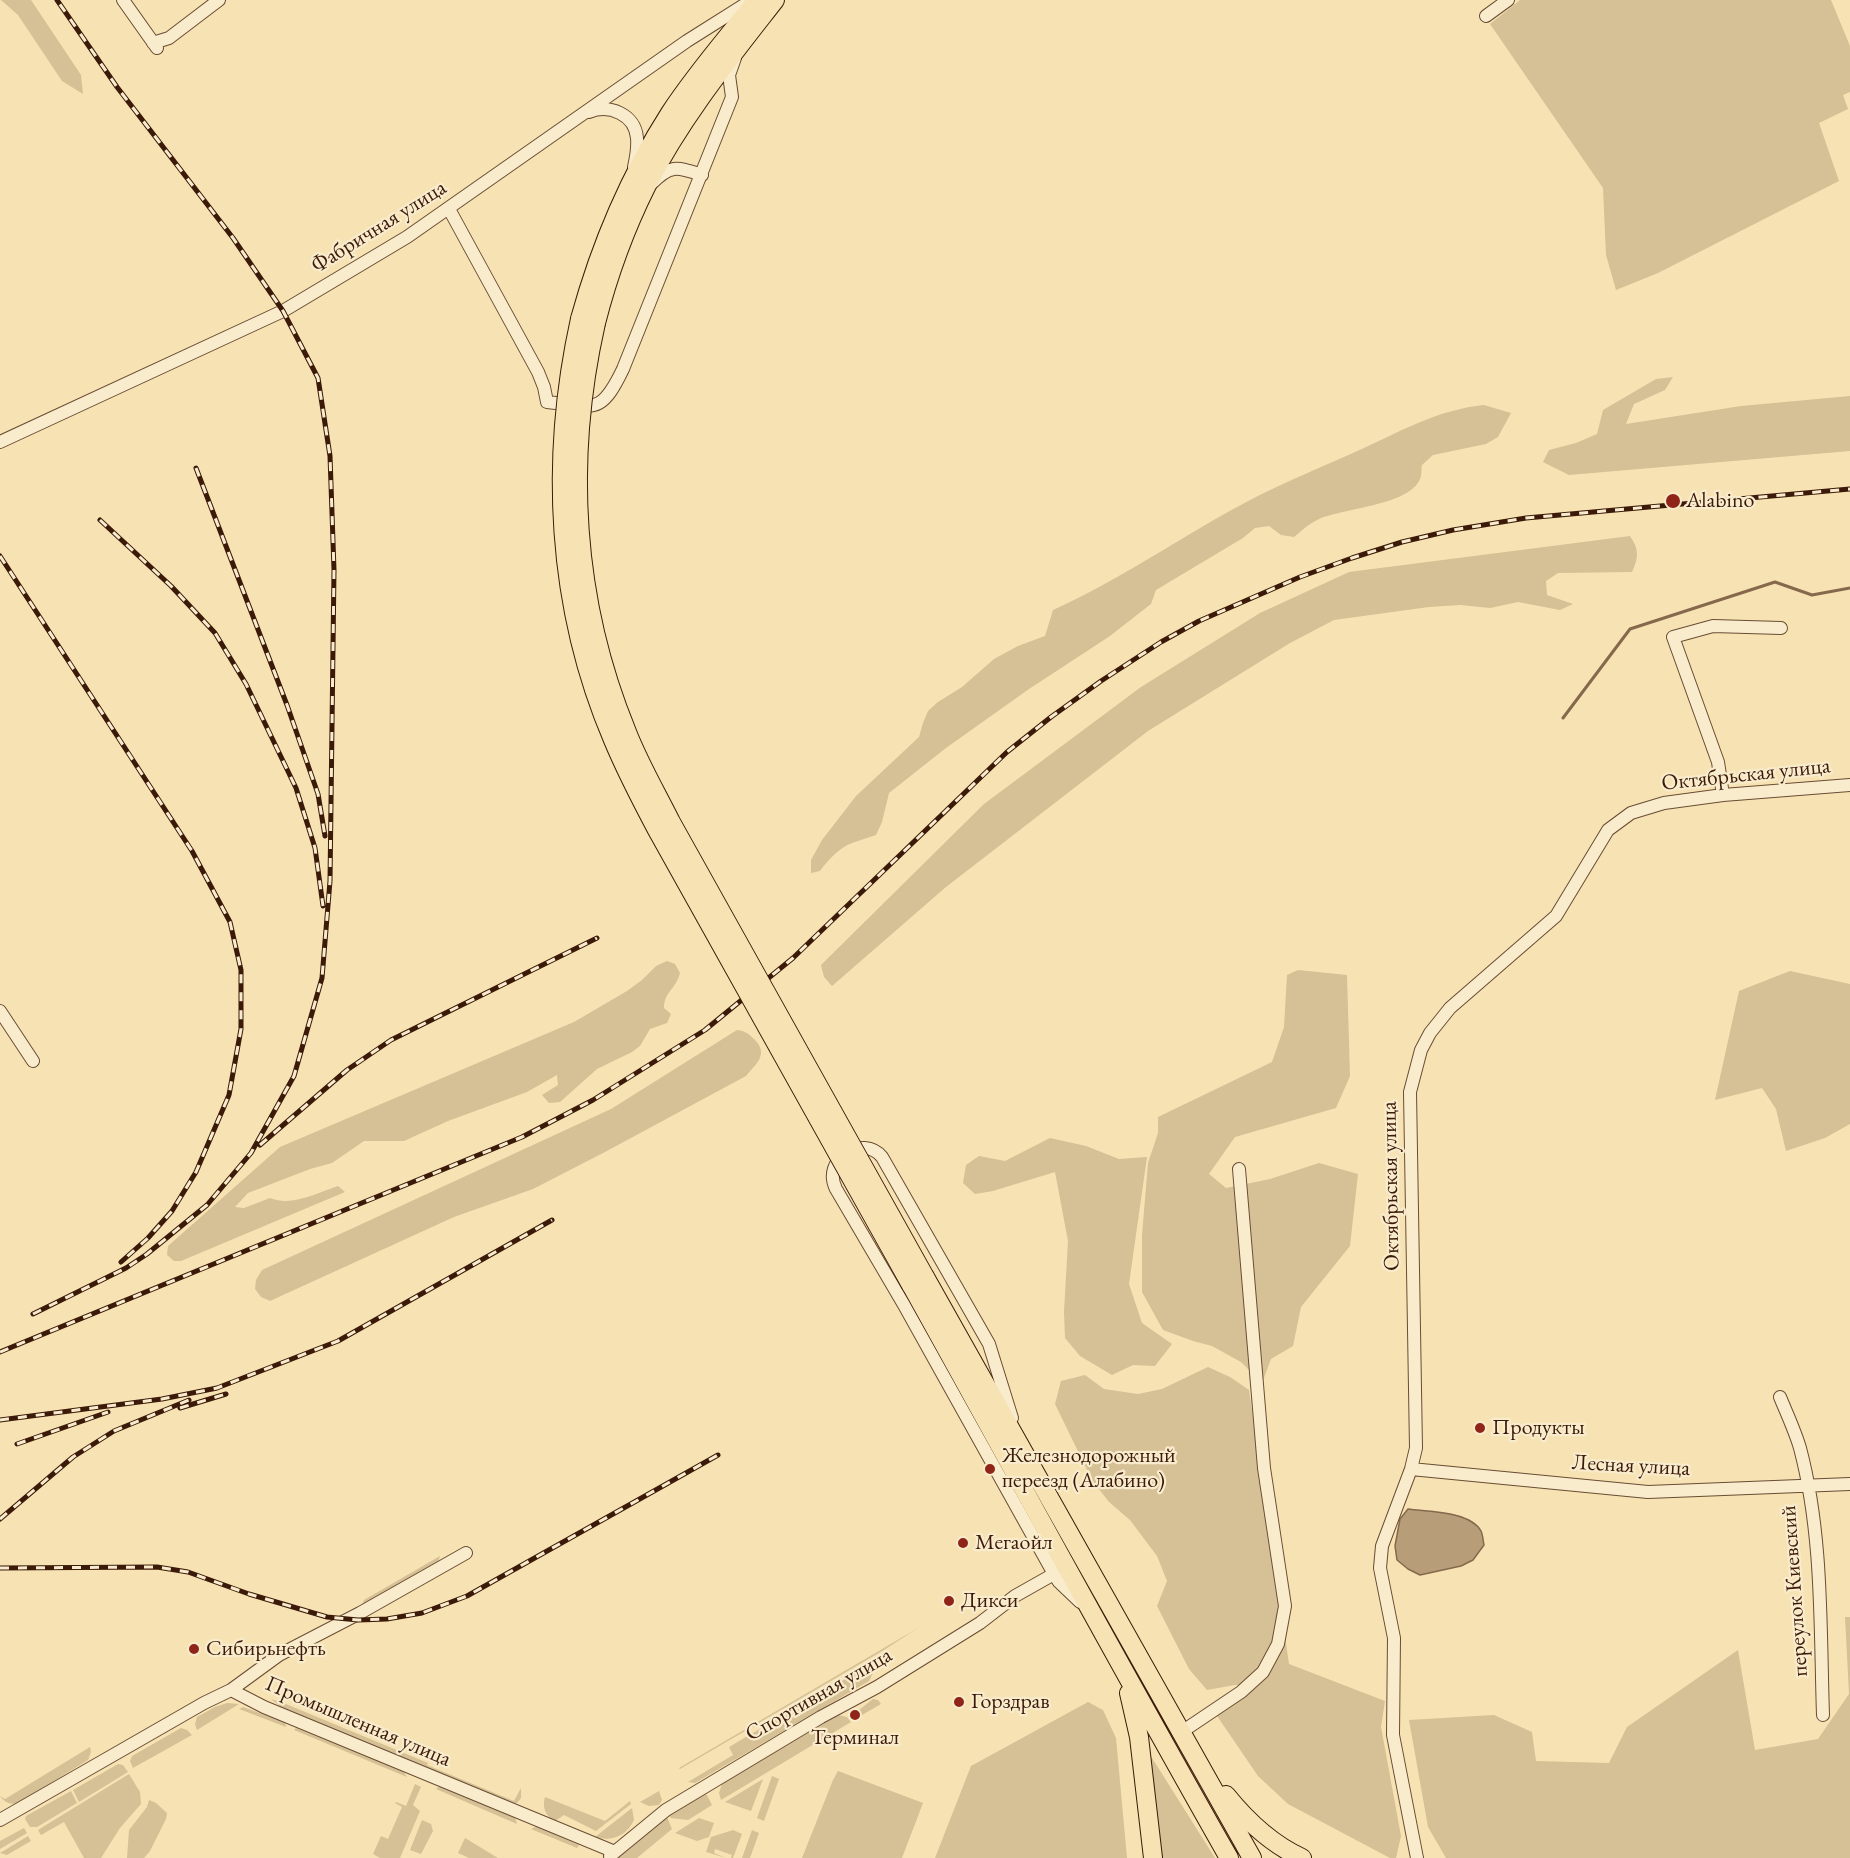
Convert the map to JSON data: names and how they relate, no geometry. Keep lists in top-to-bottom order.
{
  "streets": {
    "street": [
      "Фабричная улица",
      "Октябрьская улица",
      "Лесная улица",
      "переулок Киевский",
      "Спортивная улица",
      "Промышленная улица"
    ]
  },
  "crossings": [
    ["Октябрьская улица", "Лесная улица"],
    ["Лесная улица", "переулок Киевский"],
    ["Спортивная улица", "Промышленная улица"]
  ],
  "places": [
    "Alabino",
    "Продукты",
    "Железнодорожный переезд (Алабино)",
    "Мегаойл",
    "Дикси",
    "Сибирьнефть",
    "Горздрав",
    "Терминал"
  ]
}
